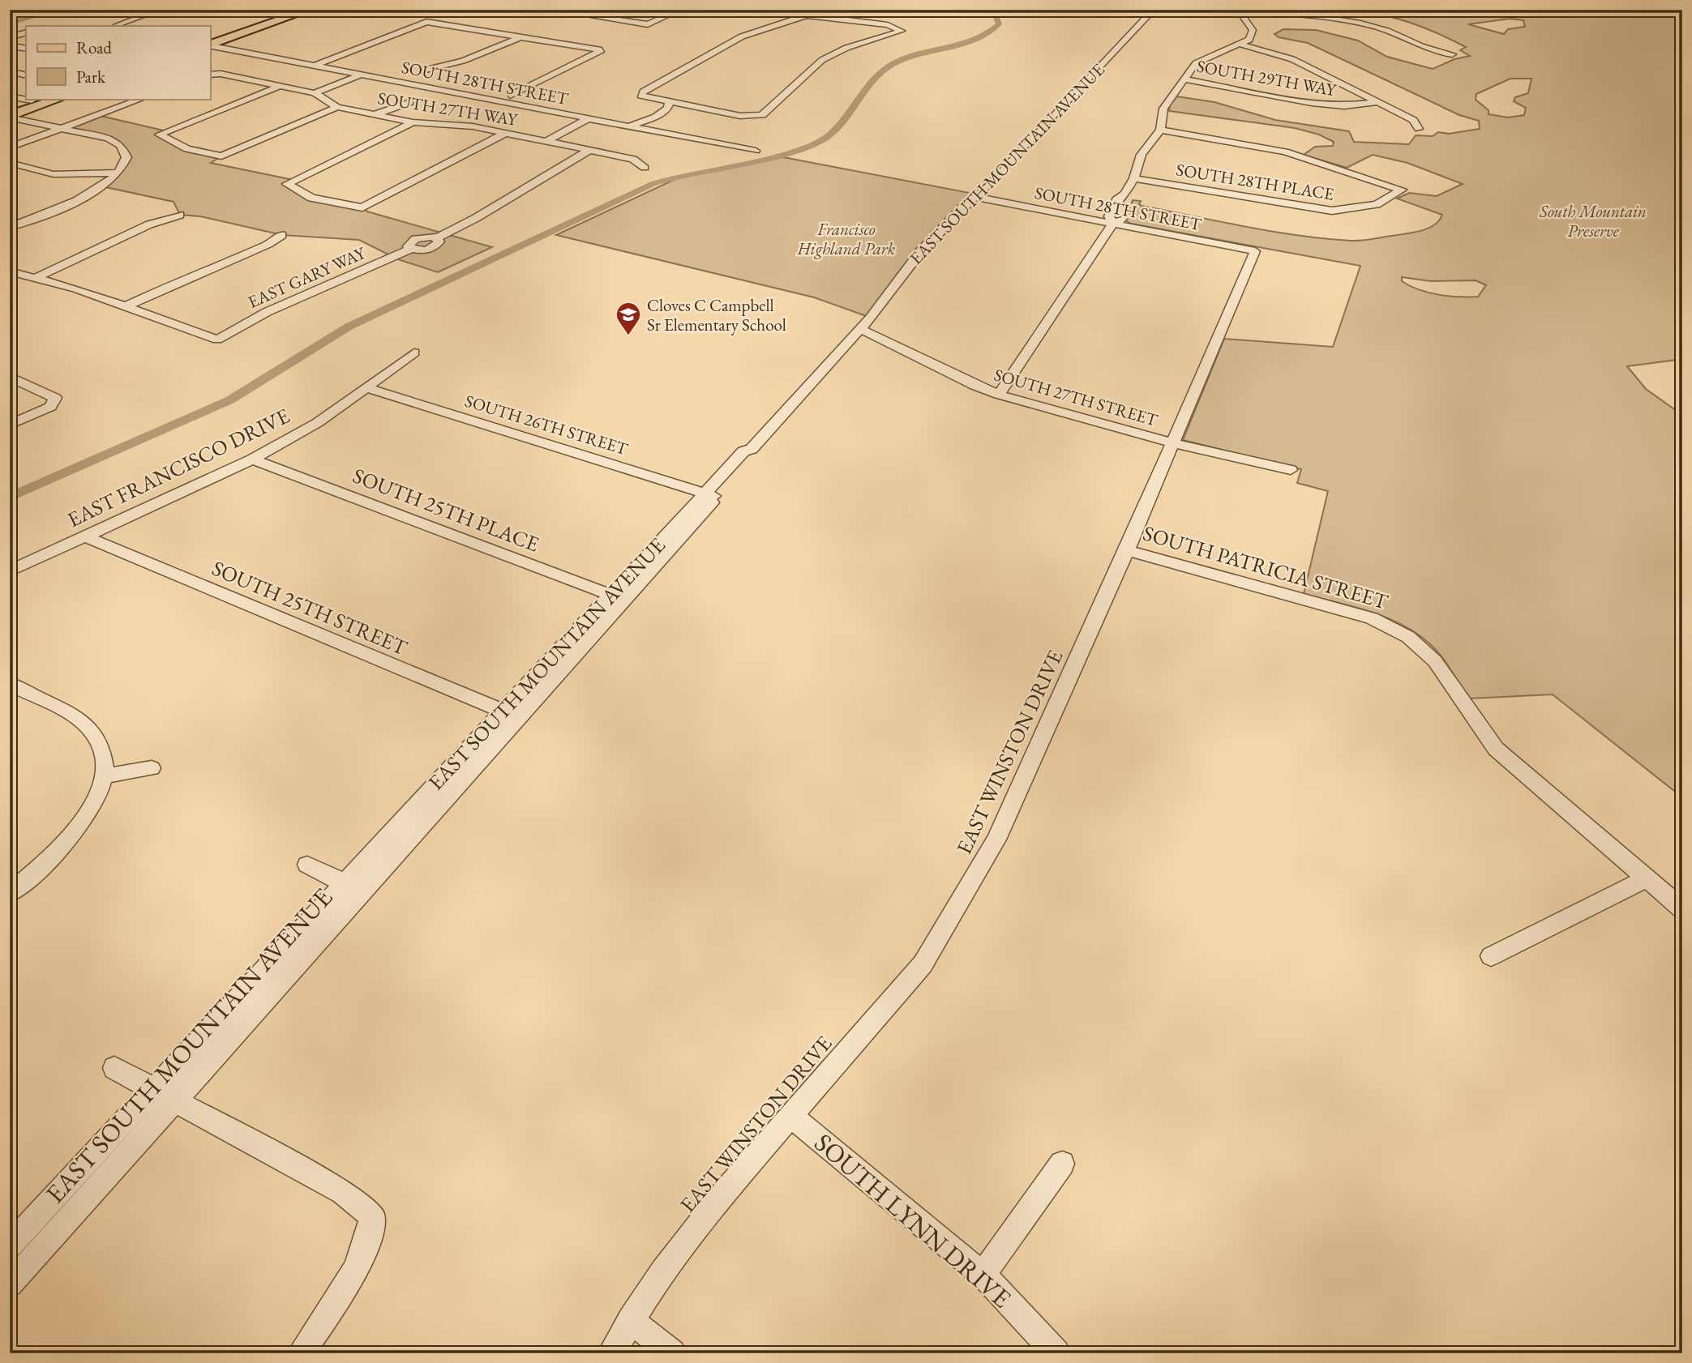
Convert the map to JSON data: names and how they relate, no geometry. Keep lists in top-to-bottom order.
{
  "streets": {
    "street": [
      "SOUTH 29TH WAY",
      "SOUTH 28TH STREET",
      "SOUTH 27TH WAY",
      "EAST SOUTH MOUNTAIN AVENUE",
      "SOUTH 28TH PLACE",
      "EAST GARY WAY",
      "SOUTH 27TH STREET",
      "SOUTH 26TH STREET",
      "EAST FRANCISCO DRIVE",
      "SOUTH 25TH PLACE",
      "SOUTH PATRICIA STREET",
      "SOUTH 25TH STREET",
      "EAST WINSTON DRIVE",
      "SOUTH LYNN DRIVE"
    ]
  },
  "crossings": [
    ["SOUTH 28TH STREET", "EAST SOUTH MOUNTAIN AVENUE"],
    ["SOUTH 28TH STREET", "EAST WINSTON DRIVE"],
    ["SOUTH 27TH WAY", "EAST GARY WAY"],
    ["EAST SOUTH MOUNTAIN AVENUE", "SOUTH 27TH STREET"],
    ["EAST SOUTH MOUNTAIN AVENUE", "SOUTH 26TH STREET"],
    ["EAST SOUTH MOUNTAIN AVENUE", "SOUTH 25TH PLACE"],
    ["EAST SOUTH MOUNTAIN AVENUE", "SOUTH 25TH STREET"],
    ["SOUTH 27TH STREET", "EAST WINSTON DRIVE"],
    ["SOUTH 26TH STREET", "EAST FRANCISCO DRIVE"],
    ["EAST FRANCISCO DRIVE", "SOUTH 25TH PLACE"],
    ["EAST FRANCISCO DRIVE", "SOUTH 25TH STREET"],
    ["SOUTH PATRICIA STREET", "EAST WINSTON DRIVE"],
    ["EAST WINSTON DRIVE", "SOUTH LYNN DRIVE"]
  ],
  "parks": ["South Mountain Preserve", "Francisco Highland Park"],
  "places": {
    "school or university": ["Cloves C Campbell Sr Elementary School"]
  },
  "legend": ["Road", "Park"]
}
